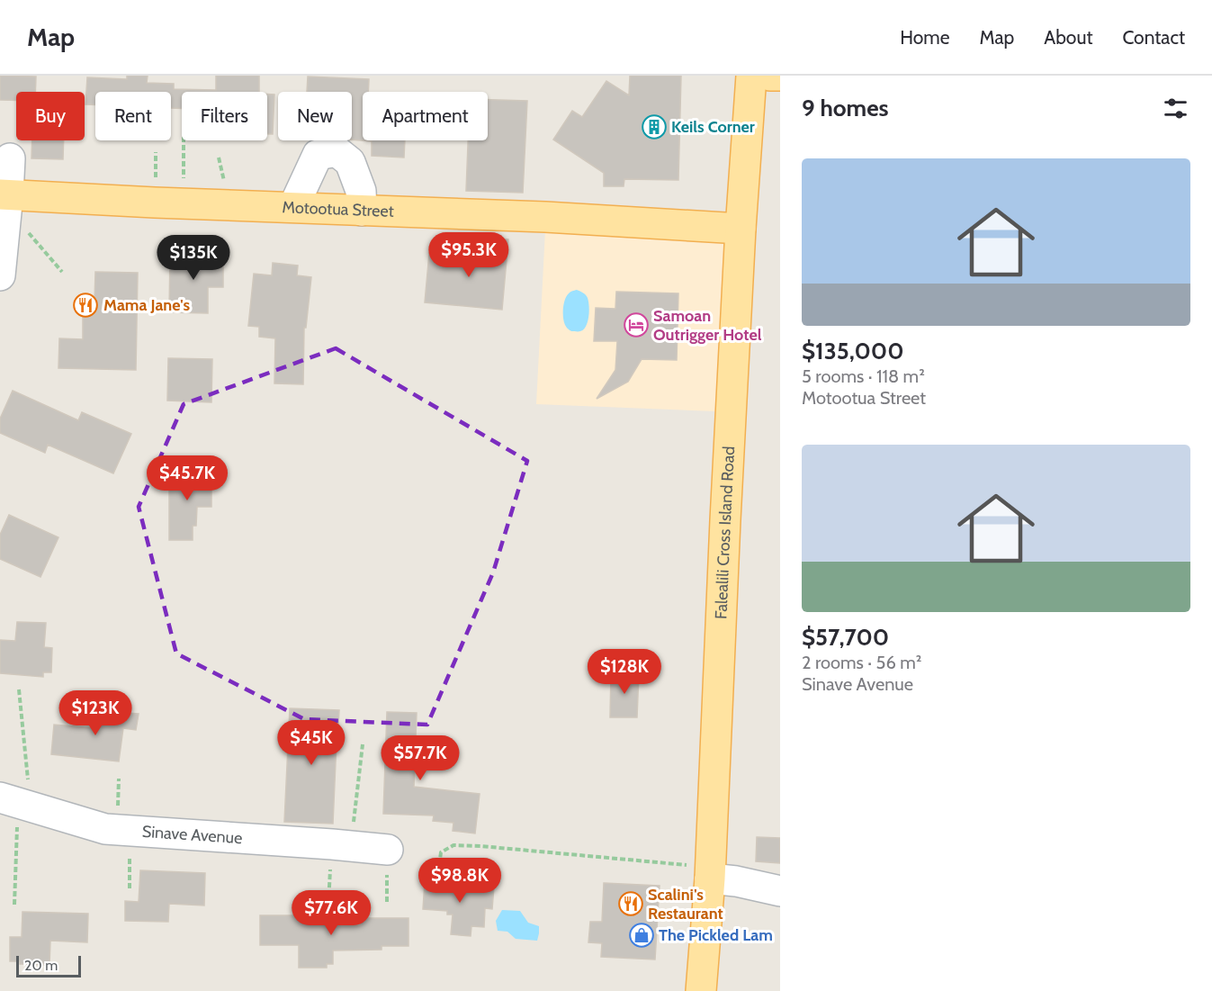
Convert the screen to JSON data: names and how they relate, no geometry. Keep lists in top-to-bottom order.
{
  "streets": {
    "main road": ["Motootua Street", "Falealili Cross Island Road"],
    "street": ["Sinave Avenue"]
  },
  "crossings": [
    ["Motootua Street", "Falealili Cross Island Road"]
  ],
  "places": {
    "building": ["Keils Corner"],
    "restaurant": ["Mama Jane's", "Scalini's Restaurant"],
    "hotel": ["Samoan Outrigger Hotel"],
    "shop": ["The Pickled Lam"]
  },
  "scale_bar": "20 m",
  "page": {
    "header": "Map",
    "nav": [
      "Home",
      "Map",
      "About",
      "Contact"
    ],
    "heading": "9 homes",
    "chip": [
      "Buy",
      "Rent",
      "Filters",
      "New",
      "Apartment"
    ],
    "list": [
      {
        "name": "$135,000",
        "note": "5 rooms · 118 m² · Motootua Street"
      },
      {
        "name": "$57,700",
        "note": "2 rooms · 56 m² · Sinave Avenue"
      }
    ],
    "price": [
      "$95.3K",
      "$135K",
      "$45.7K",
      "$128K",
      "$123K",
      "$45K",
      "$57.7K",
      "$98.8K",
      "$77.6K"
    ],
    "scale": "20 m"
  }
}
